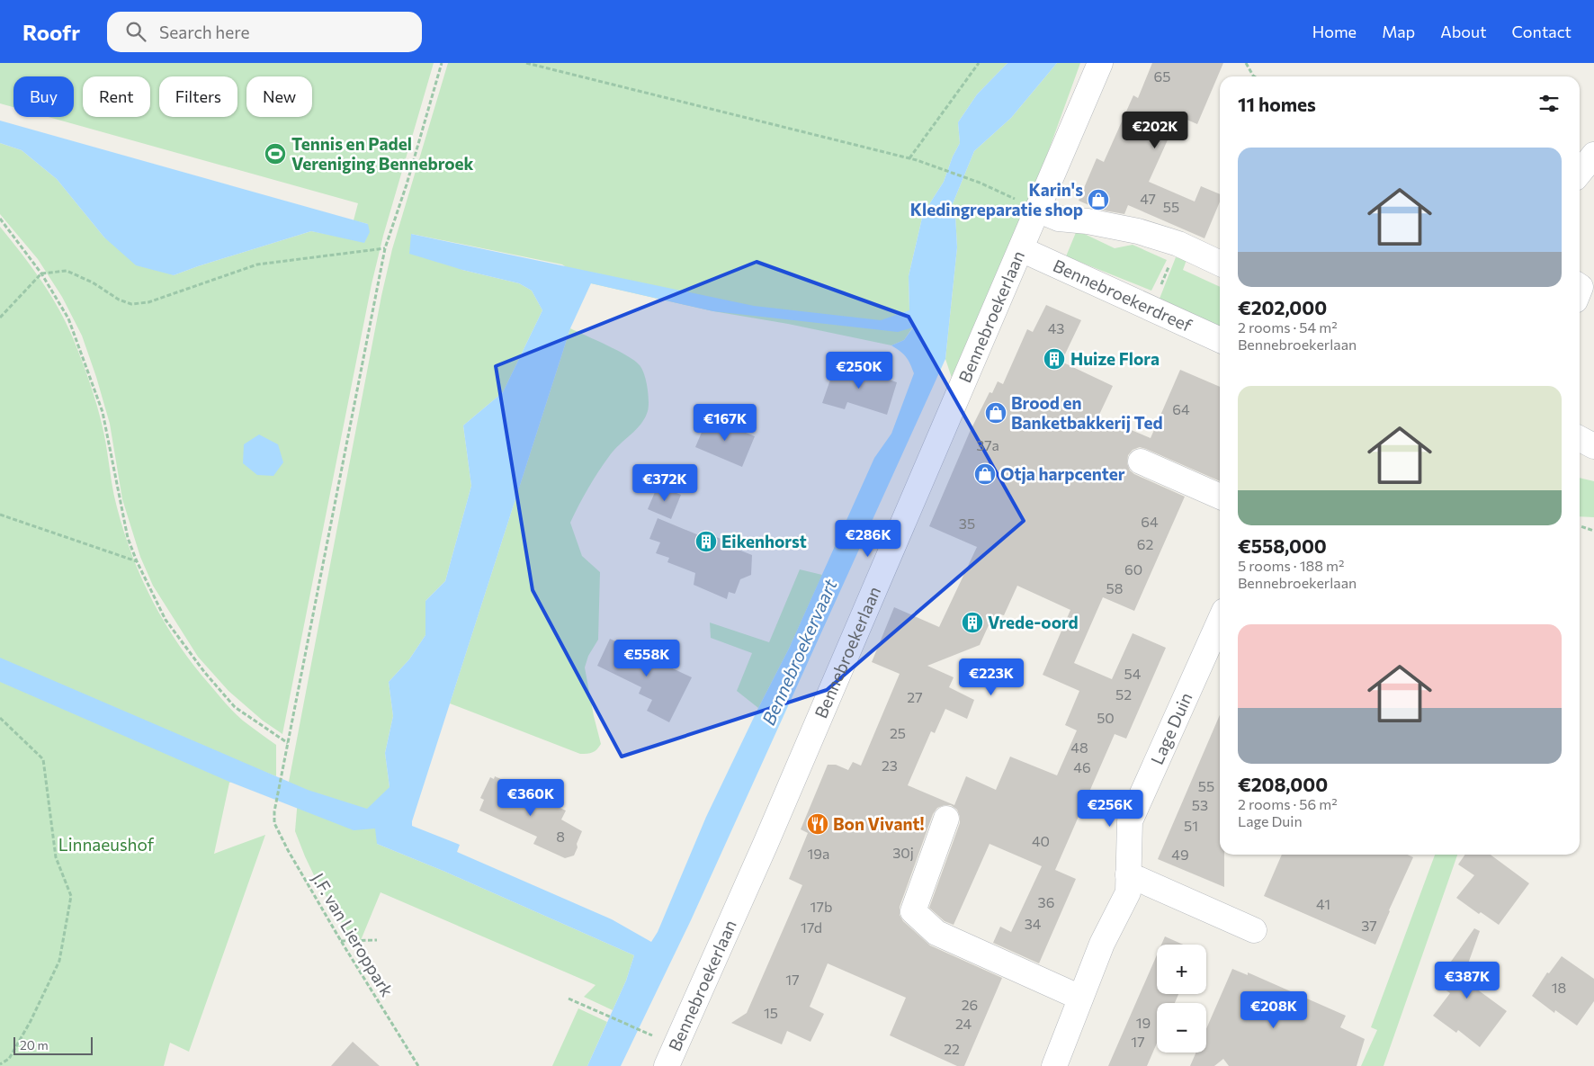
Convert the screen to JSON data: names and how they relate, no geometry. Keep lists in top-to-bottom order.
{
  "streets": {
    "street": ["Bennebroekerdreef", "Bennebroekerlaan", "Lage Duin"],
    "path": ["J.F. van Lieroppark"]
  },
  "crossings": [
    ["Bennebroekerdreef", "Bennebroekerlaan"]
  ],
  "water": ["Bennebroekervaart"],
  "parks": ["Linnaeushof"],
  "places": {
    "sports": ["Tennis en Padel Vereniging Bennebroek"],
    "shop": ["Karin's Kledingreparatie shop", "Brood en Banketbakkerij Ted", "Otja harpcenter"],
    "building": ["Huize Flora", "Eikenhorst", "Vrede-oord"],
    "restaurant": ["Bon Vivant!"]
  },
  "house_numbers": [
    "65",
    "47",
    "55",
    "43",
    "64",
    "37a",
    "64",
    "35",
    "62",
    "60",
    "58",
    "54",
    "52",
    "27",
    "50",
    "25",
    "48",
    "23",
    "46",
    "55",
    "53",
    "51",
    "8",
    "40",
    "30j",
    "19a",
    "49",
    "36",
    "41",
    "17b",
    "34",
    "37",
    "17d",
    "17",
    "18",
    "26",
    "15",
    "19",
    "24",
    "17",
    "22"
  ],
  "scale_bar": "20 m",
  "page": {
    "header": "Roofr",
    "search": "Search here",
    "nav": [
      "Home",
      "Map",
      "About",
      "Contact"
    ],
    "chip": [
      "Buy",
      "Rent",
      "Filters",
      "New"
    ],
    "heading": "11 homes",
    "price": [
      "€202K",
      "€250K",
      "€167K",
      "€372K",
      "€286K",
      "€558K",
      "€223K",
      "€360K",
      "€256K",
      "€387K",
      "€208K"
    ],
    "list": [
      {
        "name": "€202,000",
        "note": "2 rooms · 54 m² · Bennebroekerlaan"
      },
      {
        "name": "€558,000",
        "note": "5 rooms · 188 m² · Bennebroekerlaan"
      },
      {
        "name": "€208,000",
        "note": "2 rooms · 56 m² · Lage Duin"
      }
    ],
    "map_buttons": ["+", "−"],
    "scale": "20 m"
  }
}
